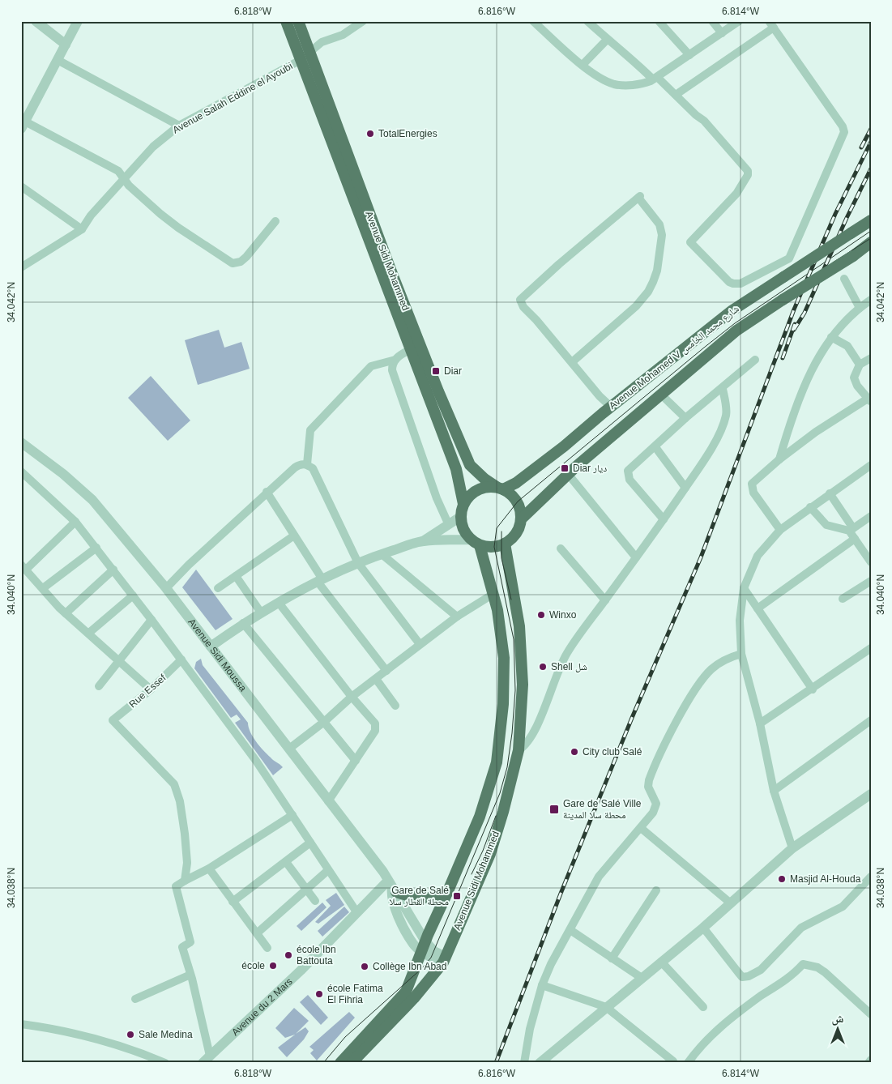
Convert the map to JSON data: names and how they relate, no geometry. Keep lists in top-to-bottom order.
{
  "streets": {
    "main road": ["Avenue Sidi Mohammed", "Avenue Mohamed V شارع محمد الخامس"],
    "street": [
      "Avenue Salah Eddine el Ayoubi",
      "Avenue Sidi Moussa",
      "Rue Essef",
      "Avenue du 2 Mars"
    ]
  },
  "crossings": [
    ["Avenue Salah Eddine el Ayoubi", "Avenue Sidi Mohammed"],
    ["Avenue Sidi Mohammed", "Avenue Mohamed V شارع محمد الخامس"],
    ["Avenue Sidi Mohammed", "Avenue Sidi Moussa"],
    ["Avenue Sidi Moussa", "Avenue du 2 Mars"]
  ],
  "places": {
    "other": [
      "TotalEnergies",
      "Winxo",
      "Shell شل",
      "City club Salé",
      "Masjid Al-Houda",
      "école Ibn Battouta",
      "école",
      "Collège Ibn Abad",
      "école Fatima El Fihria",
      "Sale Medina"
    ],
    "transit": [
      "Diar",
      "Diar ديار",
      "Gare de Salé Ville محطة سلا المدينة",
      "Gare de Salé محطة القطار سلا"
    ]
  },
  "north": "top",
  "coordinates": [
    "6.818°W",
    "6.816°W",
    "6.814°W",
    "34.042°N",
    "34.040°N",
    "34.038°N"
  ]
}
